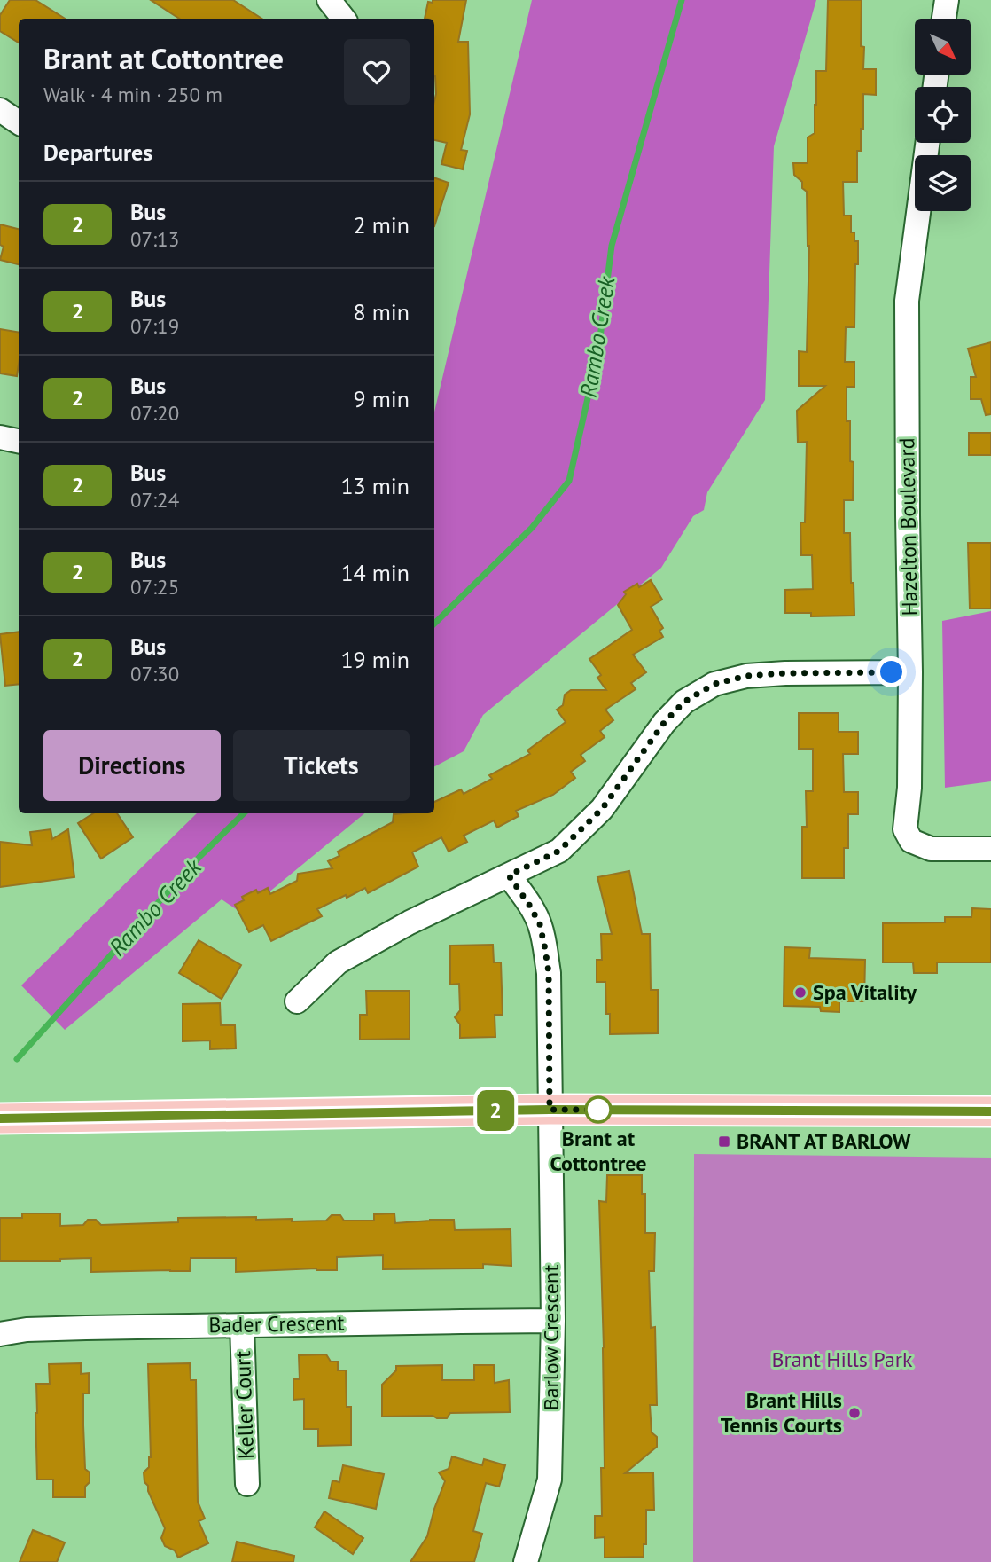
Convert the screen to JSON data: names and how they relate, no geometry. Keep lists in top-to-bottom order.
{
  "streets": {
    "street": [
      "Hazelton Boulevard",
      "Bader Crescent",
      "Barlow Crescent",
      "Keller Court"
    ]
  },
  "crossings": [
    ["Bader Crescent", "Barlow Crescent"],
    ["Bader Crescent", "Keller Court"]
  ],
  "water": ["Rambo Creek"],
  "parks": ["Brant Hills Park"],
  "places": {
    "other": ["Spa Vitality", "Brant at Cottontree", "Brant Hills Tennis Courts"],
    "transit": ["BRANT AT BARLOW"]
  },
  "lines": ["bus line 2"],
  "north": "bottom right",
  "page": {
    "on_map": "2",
    "heading": [
      ["Brant at Cottontree", "Walk · 4 min · 250 m"],
      "Departures"
    ],
    "list": [
      {
        "mark": "2",
        "name": "Bus",
        "note": "07:13",
        "value": "2 min"
      },
      {
        "mark": "2",
        "name": "Bus",
        "note": "07:19",
        "value": "8 min"
      },
      {
        "mark": "2",
        "name": "Bus",
        "note": "07:20",
        "value": "9 min"
      },
      {
        "mark": "2",
        "name": "Bus",
        "note": "07:24",
        "value": "13 min"
      },
      {
        "mark": "2",
        "name": "Bus",
        "note": "07:25",
        "value": "14 min"
      },
      {
        "mark": "2",
        "name": "Bus",
        "note": "07:30",
        "value": "19 min"
      }
    ],
    "buttons": ["Directions", "Tickets"]
  }
}
